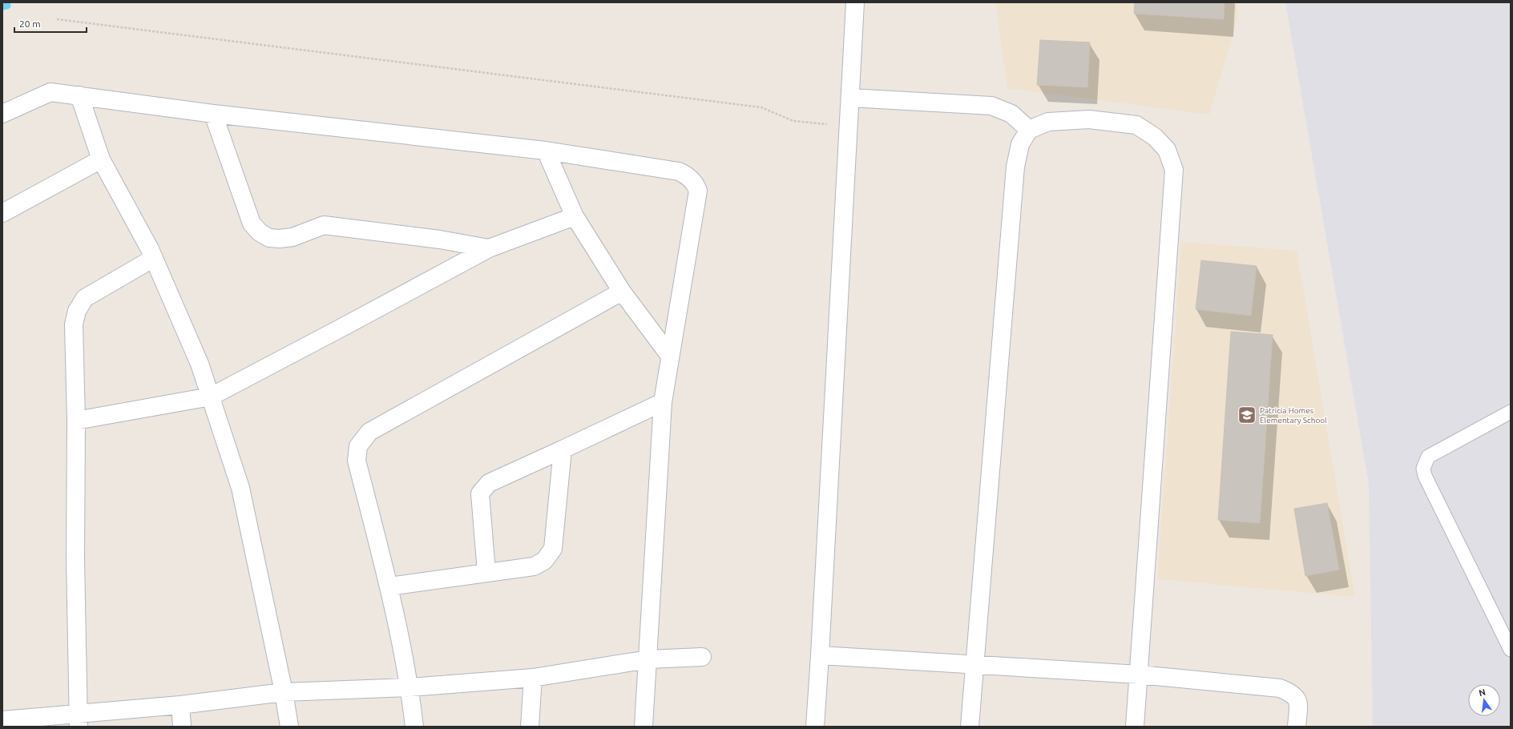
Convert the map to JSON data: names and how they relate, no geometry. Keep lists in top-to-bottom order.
{
  "places": {
    "school or university": ["Patricia Homes Elementary School"]
  },
  "scale_bar": "20 m",
  "north": "top"
}
